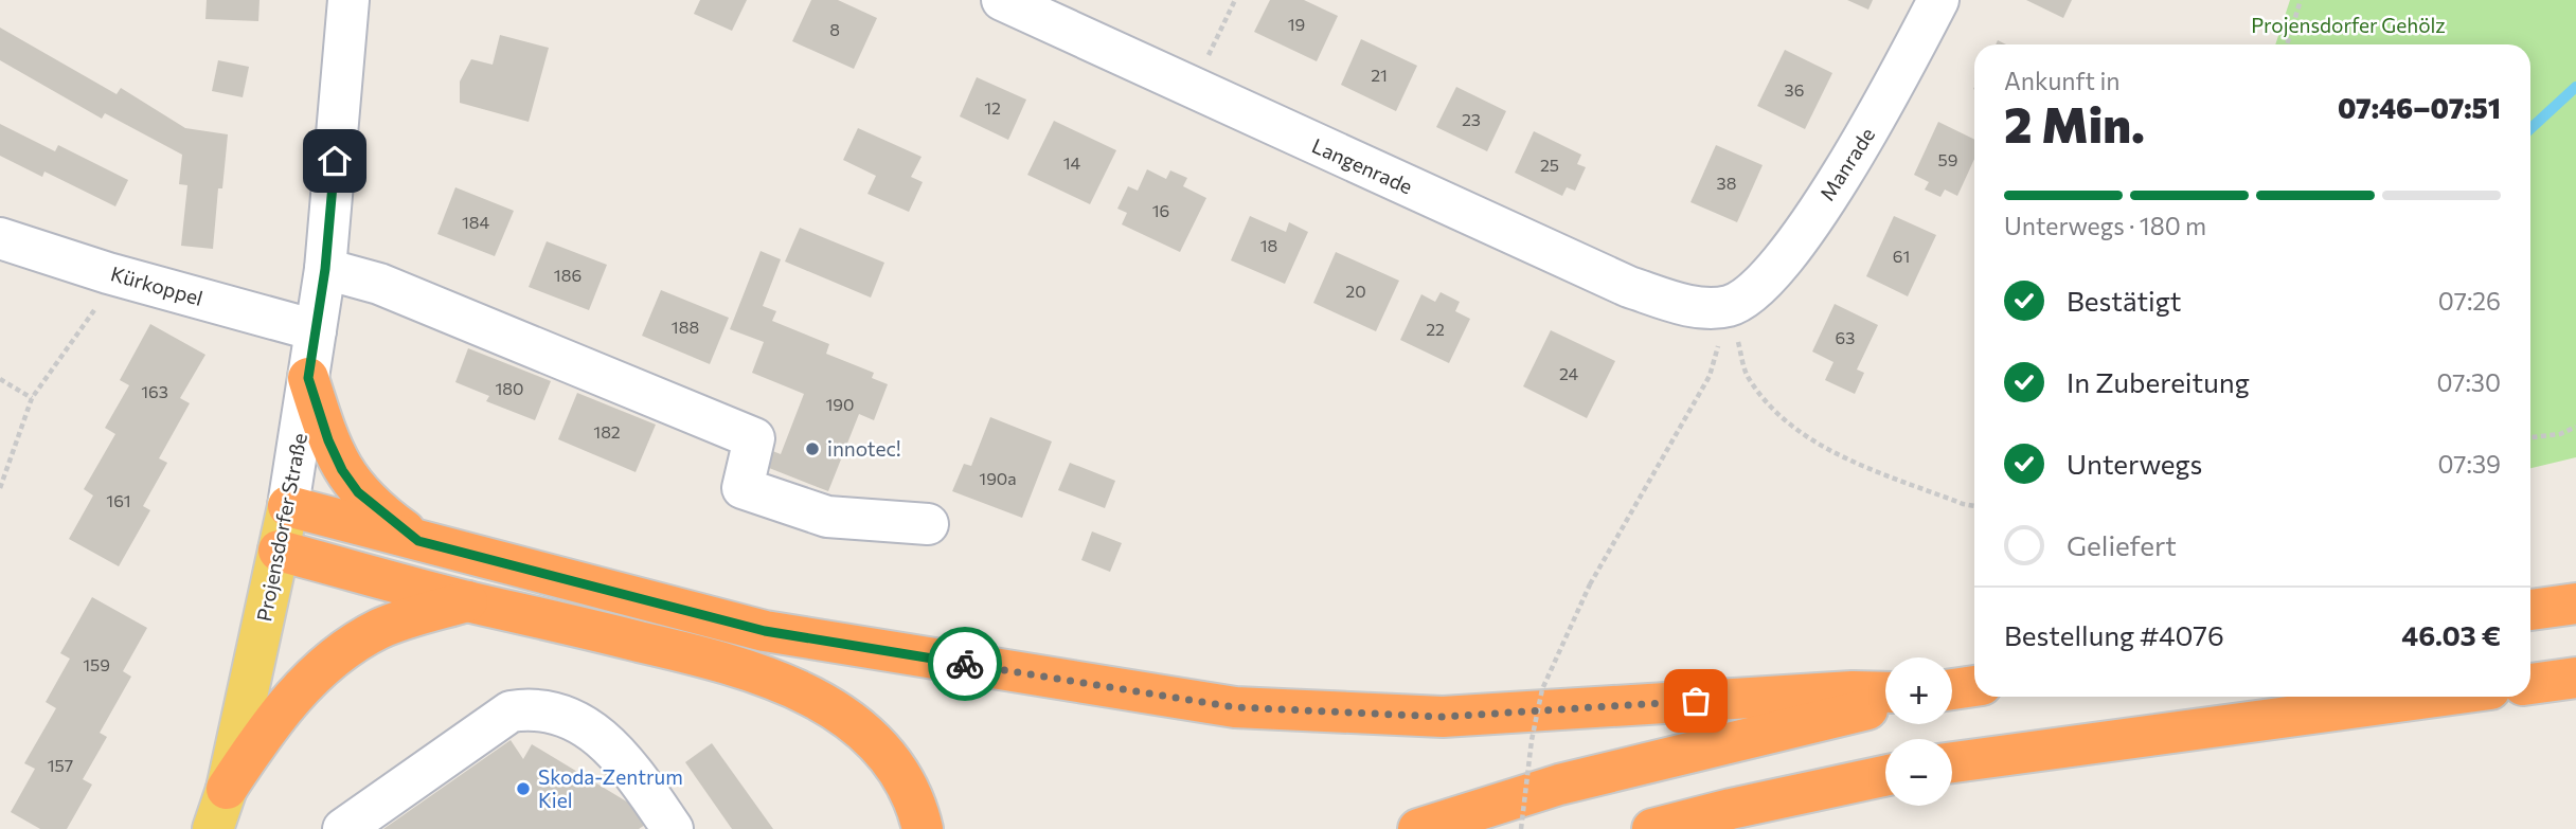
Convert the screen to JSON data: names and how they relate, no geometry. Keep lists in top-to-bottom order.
{
  "streets": {
    "main road": ["Projensdorfer Straße"],
    "street": ["Manrade", "Langenrade", "Kürkoppel"]
  },
  "crossings": [
    ["Manrade", "Langenrade"],
    ["Kürkoppel", "Projensdorfer Straße"]
  ],
  "parks": ["Projensdorfer Gehölz"],
  "places": ["innotec!", "Skoda-Zentrum Kiel"],
  "house_numbers": [
    "19",
    "8",
    "21",
    "36",
    "12",
    "23",
    "59",
    "14",
    "25",
    "38",
    "16",
    "184",
    "18",
    "61",
    "186",
    "20",
    "188",
    "22",
    "63",
    "24",
    "180",
    "163",
    "190",
    "182",
    "190a",
    "161",
    "159",
    "157"
  ],
  "page": {
    "heading": ["2 Min.", "Ankunft in", "07:46–07:51"],
    "panel": ["Bestellung #4076", "46.03 €"],
    "bar": "Unterwegs · 180 m",
    "list": [
      ["Bestätigt", "07:26"],
      ["In Zubereitung", "07:30"],
      ["Unterwegs", "07:39"],
      "Geliefert"
    ],
    "map_buttons": ["+", "−"]
  }
}
